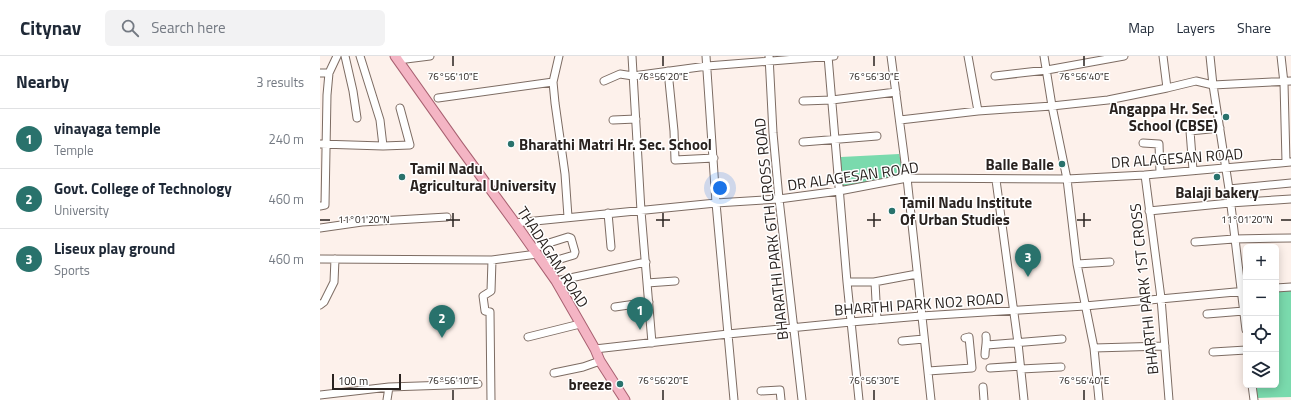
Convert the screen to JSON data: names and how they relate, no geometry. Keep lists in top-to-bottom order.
{
  "streets": {
    "main road": ["THADAGAM ROAD"],
    "street": [
      "DR ALAGESAN ROAD",
      "BHARATHI PARK 6TH CROSS ROAD",
      "BHARTHI PARK 1ST CROSS",
      "BHARTHI PARK NO2 ROAD"
    ]
  },
  "crossings": [
    ["DR ALAGESAN ROAD", "BHARATHI PARK 6TH CROSS ROAD"],
    ["DR ALAGESAN ROAD", "THADAGAM ROAD"],
    ["DR ALAGESAN ROAD", "BHARTHI PARK 1ST CROSS"],
    ["BHARATHI PARK 6TH CROSS ROAD", "BHARTHI PARK NO2 ROAD"],
    ["THADAGAM ROAD", "BHARTHI PARK NO2 ROAD"],
    ["BHARTHI PARK 1ST CROSS", "BHARTHI PARK NO2 ROAD"]
  ],
  "places": [
    "Angappa Hr. Sec. School (CBSE)",
    "Bharathi Matri Hr. Sec. School",
    "Balle Balle",
    "Tamil Nadu Agricultural University",
    "Balaji bakery",
    "Tamil Nadu Institute Of Urban Studies",
    "breeze"
  ],
  "scale_bar": "100 m",
  "page": {
    "header": "Citynav",
    "search": "Search here",
    "nav": ["Map", "Layers", "Share"],
    "heading": ["Nearby", "3 results"],
    "list": [
      {
        "mark": "1",
        "name": "vinayaga temple",
        "note": "Temple",
        "value": "240 m"
      },
      {
        "mark": "2",
        "name": "Govt. College of Technology",
        "note": "University",
        "value": "460 m"
      },
      {
        "mark": "3",
        "name": "Liseux play ground",
        "note": "Sports",
        "value": "460 m"
      }
    ],
    "map_buttons": ["+", "−"],
    "pins": ["3", "1", "2"],
    "scale": "100 m"
  },
  "coordinates": [
    "76°56'10\"E",
    "76°56'20\"E",
    "76°56'30\"E",
    "76°56'40\"E",
    "11°01'20\"N"
  ]
}
